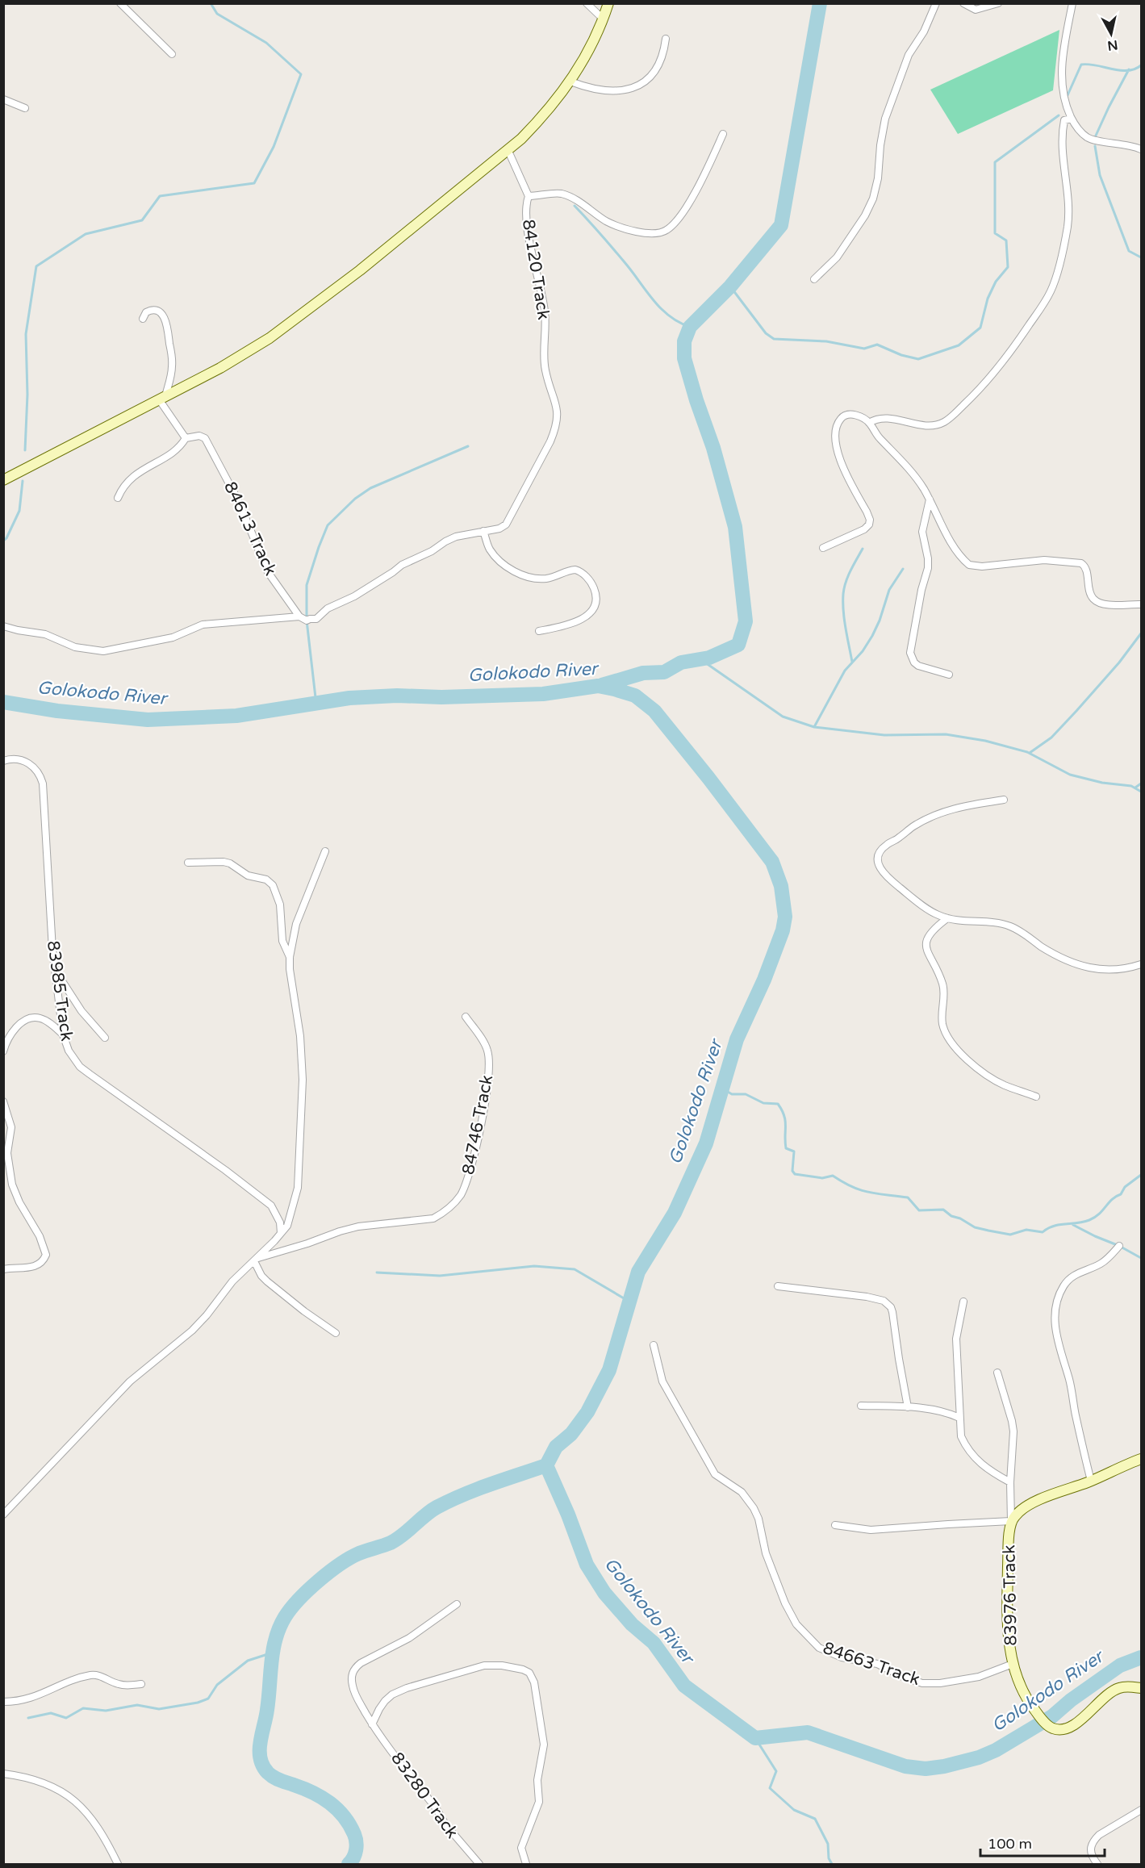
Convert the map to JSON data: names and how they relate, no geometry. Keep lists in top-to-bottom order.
{
  "streets": {
    "street": [
      "84120 Track",
      "84613 Track",
      "83985 Track",
      "84746 Track",
      "83976 Track",
      "84663 Track",
      "83280 Track"
    ]
  },
  "crossings": [
    ["84120 Track", "84613 Track"],
    ["83976 Track", "84663 Track"]
  ],
  "water": ["Golokodo River"],
  "scale_bar": "100 m",
  "north": "bottom"
}
